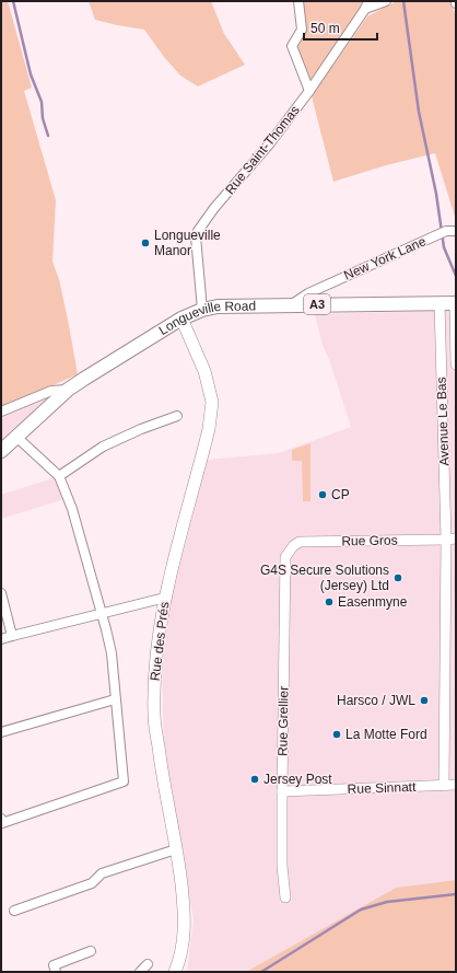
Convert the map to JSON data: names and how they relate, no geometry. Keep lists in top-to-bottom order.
{
  "streets": {
    "main road": ["A3", "Longueville Road", "Rue des Prés"],
    "street": [
      "Rue Saint-Thomas",
      "New York Lane",
      "Avenue Le Bas",
      "Rue Gros",
      "Rue Grellier",
      "Rue Sinnatt"
    ]
  },
  "crossings": [
    ["Rue Saint-Thomas", "Longueville Road"],
    ["New York Lane", "Longueville Road"],
    ["Longueville Road", "Avenue Le Bas"],
    ["Longueville Road", "Rue des Prés"],
    ["Avenue Le Bas", "Rue Gros"],
    ["Avenue Le Bas", "Rue Sinnatt"],
    ["Rue Gros", "Rue Grellier"],
    ["Rue Grellier", "Rue Sinnatt"]
  ],
  "places": [
    "Longueville Manor",
    "CP",
    "G4S Secure Solutions (Jersey) Ltd",
    "Easenmyne",
    "Harsco / JWL",
    "La Motte Ford",
    "Jersey Post"
  ],
  "scale_bar": "50 m"
}
